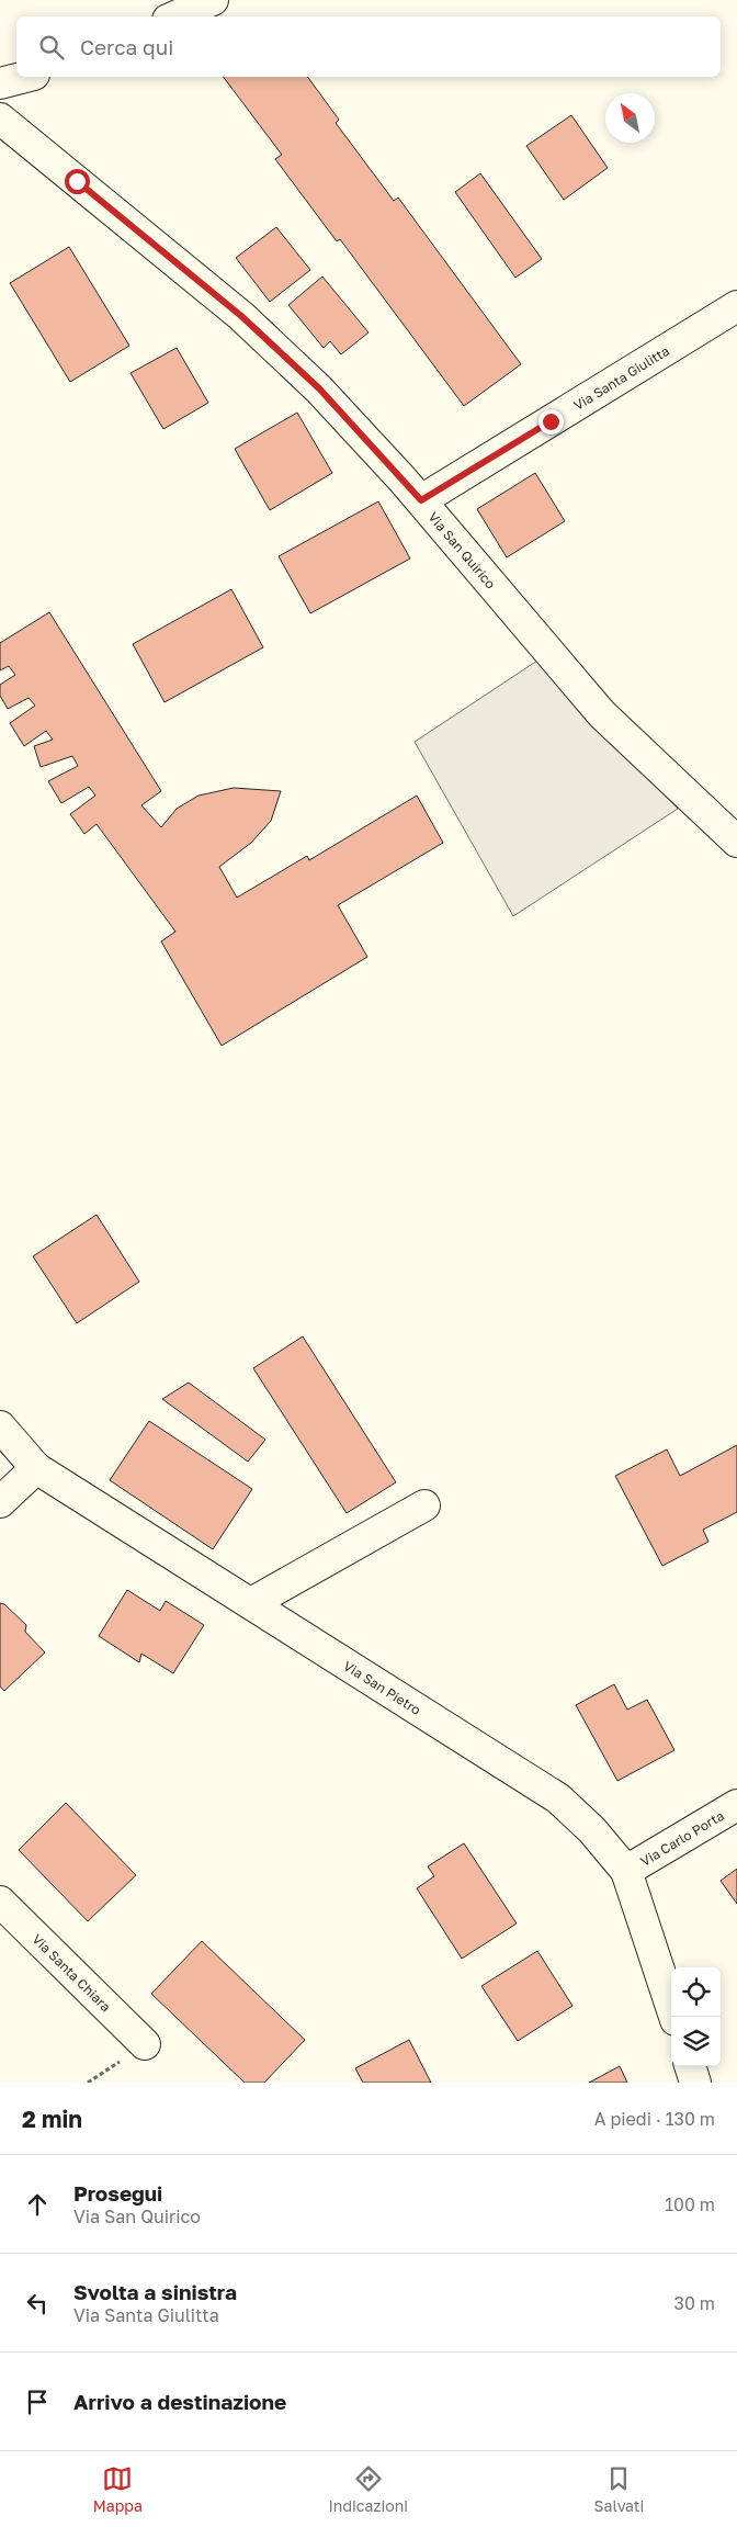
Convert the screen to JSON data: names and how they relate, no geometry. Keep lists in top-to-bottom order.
{
  "streets": {
    "street": [
      "Via Santa Giulitta",
      "Via San Quirico",
      "Via San Pietro",
      "Via Carlo Porta",
      "Via Santa Chiara"
    ]
  },
  "crossings": [
    ["Via Santa Giulitta", "Via San Quirico"],
    ["Via San Pietro", "Via Carlo Porta"]
  ],
  "north": "top left",
  "page": {
    "search": "Cerca qui",
    "heading": ["2 min", "A piedi · 130 m"],
    "list": [
      ["Prosegui", "Via San Quirico", "100 m"],
      ["Svolta a sinistra", "Via Santa Giulitta", "30 m"],
      "Arrivo a destinazione"
    ],
    "nav": ["Mappa", "Indicazioni", "Salvati"]
  }
}
